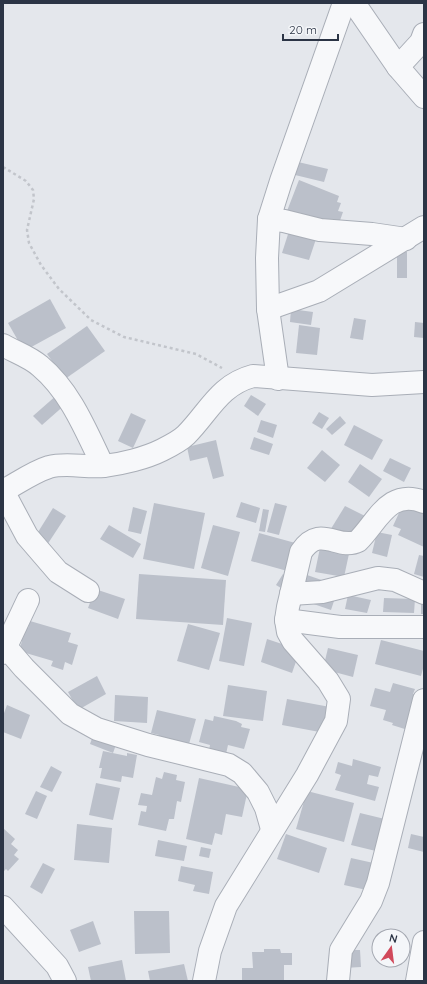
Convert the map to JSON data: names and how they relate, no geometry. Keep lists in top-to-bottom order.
{
  "scale_bar": "20 m",
  "north": "top"
}
